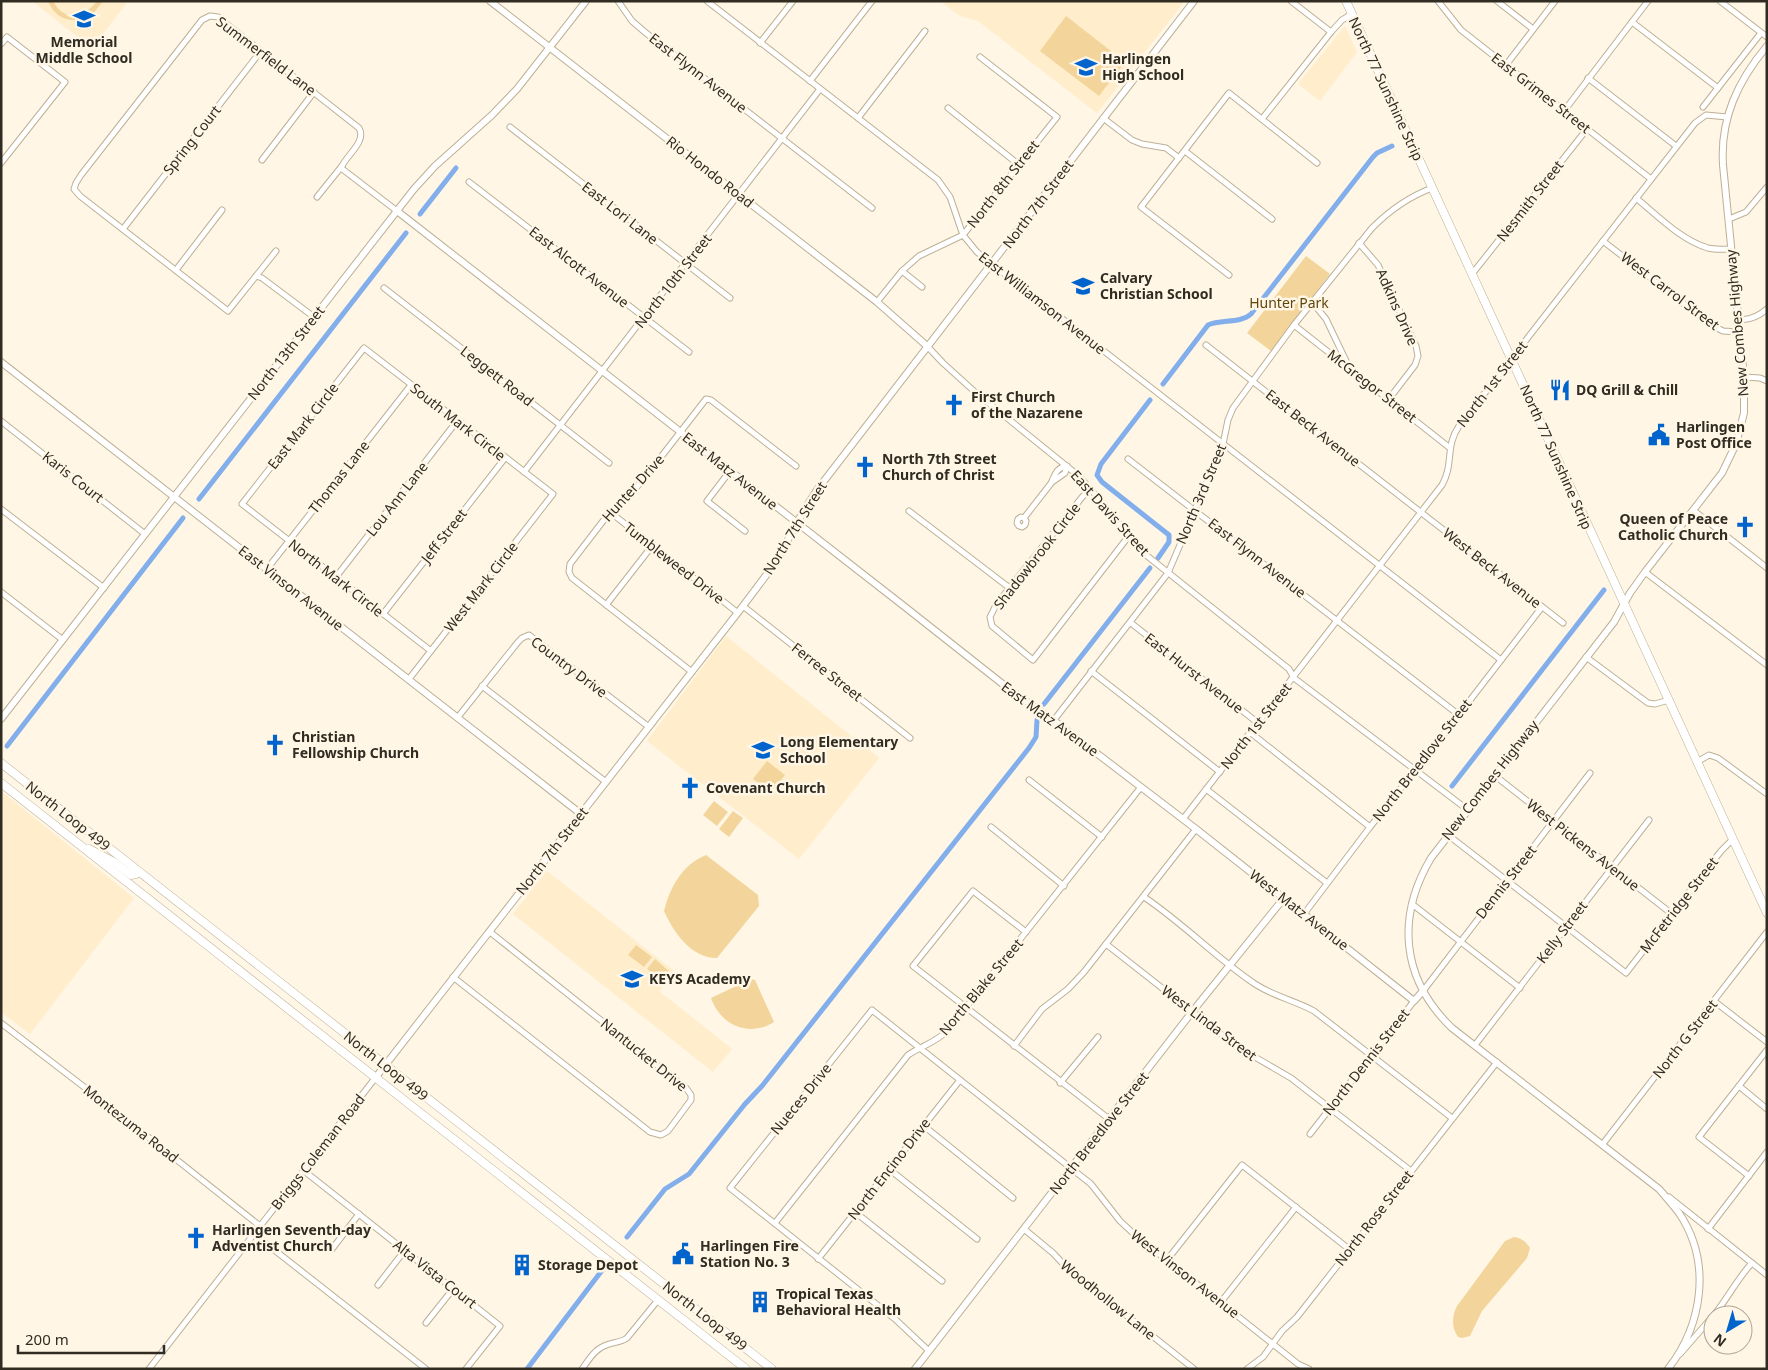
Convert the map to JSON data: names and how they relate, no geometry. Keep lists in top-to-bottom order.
{
  "streets": {
    "main road": ["North 77 Sunshine Strip", "North Loop 499"],
    "street": [
      "Summerfield Lane",
      "East Flynn Avenue",
      "East Grimes Street",
      "Spring Court",
      "Rio Hondo Road",
      "North 8th Street",
      "Nesmith Street",
      "North 7th Street",
      "East Lori Lane",
      "East Alcott Avenue",
      "North 10th Street",
      "West Carrol Street",
      "East Williamson Avenue",
      "Adkins Drive",
      "New Combes Highway",
      "North 13th Street",
      "Leggett Road",
      "North 1st Street",
      "McGregor Street",
      "South Mark Circle",
      "East Mark Circle",
      "East Beck Avenue",
      "East Matz Avenue",
      "Karis Court",
      "Thomas Lane",
      "Hunter Drive",
      "North 3rd Street",
      "Lou Ann Lane",
      "East Davis Street",
      "Jeff Street",
      "Shadowbrook Circle",
      "Tumbleweed Drive",
      "West Beck Avenue",
      "North Mark Circle",
      "West Mark Circle",
      "East Vinson Avenue",
      "Country Drive",
      "Ferree Street",
      "East Hurst Avenue",
      "North Breedlove Street",
      "West Pickens Avenue",
      "Dennis Street",
      "McFetridge Street",
      "West Matz Avenue",
      "Kelly Street",
      "North Blake Street",
      "West Linda Street",
      "North G Street",
      "Nantucket Drive",
      "North Dennis Street",
      "Nueces Drive",
      "Montezuma Road",
      "Briggs Coleman Road",
      "North Encino Drive",
      "North Rose Street",
      "Alta Vista Court",
      "West Vinson Avenue",
      "Woodhollow Lane"
    ]
  },
  "crossings": [
    ["Summerfield Lane", "Spring Court"],
    ["East Flynn Avenue", "North 10th Street"],
    ["East Flynn Avenue", "North 1st Street"],
    ["East Flynn Avenue", "North 3rd Street"],
    ["East Flynn Avenue", "North Breedlove Street"],
    ["North 77 Sunshine Strip", "Nesmith Street"],
    ["North 77 Sunshine Strip", "New Combes Highway"],
    ["North 77 Sunshine Strip", "North 1st Street"],
    ["North 77 Sunshine Strip", "North 3rd Street"],
    ["North 77 Sunshine Strip", "McFetridge Street"],
    ["East Grimes Street", "Nesmith Street"],
    ["East Grimes Street", "North 1st Street"],
    ["Rio Hondo Road", "North 8th Street"],
    ["Rio Hondo Road", "North 7th Street"],
    ["Rio Hondo Road", "North 10th Street"],
    ["Rio Hondo Road", "North 13th Street"],
    ["Rio Hondo Road", "East Davis Street"],
    ["North 8th Street", "East Williamson Avenue"],
    ["North 7th Street", "East Williamson Avenue"],
    ["North 7th Street", "East Matz Avenue"],
    ["North 7th Street", "East Davis Street"],
    ["North 7th Street", "Tumbleweed Drive"],
    ["North 7th Street", "East Vinson Avenue"],
    ["North 7th Street", "Country Drive"],
    ["North 7th Street", "Ferree Street"],
    ["North 7th Street", "North Loop 499"],
    ["North 7th Street", "Nantucket Drive"],
    ["North 7th Street", "Briggs Coleman Road"],
    ["East Lori Lane", "North 10th Street"],
    ["East Alcott Avenue", "North 10th Street"],
    ["North 10th Street", "East Williamson Avenue"],
    ["North 10th Street", "Leggett Road"],
    ["North 10th Street", "South Mark Circle"],
    ["North 10th Street", "East Matz Avenue"],
    ["West Carrol Street", "New Combes Highway"],
    ["West Carrol Street", "North 1st Street"],
    ["East Williamson Avenue", "North 1st Street"],
    ["East Williamson Avenue", "North 3rd Street"],
    ["East Williamson Avenue", "North Breedlove Street"],
    ["Adkins Drive", "McGregor Street"],
    ["Adkins Drive", "North 3rd Street"],
    ["New Combes Highway", "North 1st Street"],
    ["New Combes Highway", "East Davis Street"],
    ["New Combes Highway", "West Pickens Avenue"],
    ["New Combes Highway", "Dennis Street"],
    ["New Combes Highway", "Kelly Street"],
    ["New Combes Highway", "North G Street"],
    ["New Combes Highway", "North Dennis Street"],
    ["New Combes Highway", "North Rose Street"],
    ["North 13th Street", "East Matz Avenue"],
    ["North 13th Street", "Karis Court"],
    ["North 13th Street", "East Vinson Avenue"],
    ["North 1st Street", "McGregor Street"],
    ["North 1st Street", "East Beck Avenue"],
    ["North 1st Street", "East Matz Avenue"],
    ["North 1st Street", "East Davis Street"],
    ["North 1st Street", "West Beck Avenue"],
    ["North 1st Street", "East Hurst Avenue"],
    ["North 1st Street", "West Matz Avenue"],
    ["McGregor Street", "North 3rd Street"],
    ["South Mark Circle", "East Mark Circle"],
    ["South Mark Circle", "Thomas Lane"],
    ["South Mark Circle", "Lou Ann Lane"],
    ["South Mark Circle", "Jeff Street"],
    ["South Mark Circle", "West Mark Circle"],
    ["East Mark Circle", "North Mark Circle"],
    ["East Beck Avenue", "North 3rd Street"],
    ["East Beck Avenue", "West Beck Avenue"],
    ["East Matz Avenue", "Hunter Drive"],
    ["East Matz Avenue", "North 3rd Street"],
    ["East Matz Avenue", "West Matz Avenue"],
    ["East Matz Avenue", "North Blake Street"],
    ["Thomas Lane", "North Mark Circle"],
    ["Thomas Lane", "East Vinson Avenue"],
    ["Hunter Drive", "Tumbleweed Drive"],
    ["North 3rd Street", "East Davis Street"],
    ["North 3rd Street", "East Hurst Avenue"],
    ["Lou Ann Lane", "North Mark Circle"],
    ["East Davis Street", "Shadowbrook Circle"],
    ["East Davis Street", "North Breedlove Street"],
    ["Jeff Street", "North Mark Circle"],
    ["West Beck Avenue", "North Breedlove Street"],
    ["North Mark Circle", "West Mark Circle"],
    ["West Mark Circle", "East Vinson Avenue"],
    ["East Vinson Avenue", "Country Drive"],
    ["North Breedlove Street", "West Matz Avenue"],
    ["North Breedlove Street", "West Linda Street"],
    ["North Breedlove Street", "West Vinson Avenue"],
    ["North Breedlove Street", "Woodhollow Lane"],
    ["North Loop 499", "Briggs Coleman Road"],
    ["West Pickens Avenue", "Dennis Street"],
    ["West Pickens Avenue", "McFetridge Street"],
    ["West Pickens Avenue", "Kelly Street"],
    ["Dennis Street", "North Dennis Street"],
    ["McFetridge Street", "Kelly Street"],
    ["West Matz Avenue", "North Dennis Street"],
    ["North Blake Street", "Nueces Drive"],
    ["North Blake Street", "West Vinson Avenue"],
    ["West Linda Street", "North Dennis Street"],
    ["West Linda Street", "North Rose Street"],
    ["Nueces Drive", "West Vinson Avenue"],
    ["Montezuma Road", "Briggs Coleman Road"],
    ["Briggs Coleman Road", "Alta Vista Court"],
    ["North Encino Drive", "West Vinson Avenue"],
    ["North Rose Street", "West Vinson Avenue"]
  ],
  "parks": ["Hunter Park"],
  "places": {
    "school or university": [
      "Memorial Middle School",
      "Harlingen High School",
      "Calvary Christian School",
      "Long Elementary School",
      "KEYS Academy"
    ],
    "restaurant": ["DQ Grill & Chill"],
    "church": [
      "First Church of the Nazarene",
      "North 7th Street Church of Christ",
      "Queen of Peace Catholic Church",
      "Christian Fellowship Church",
      "Covenant Church",
      "Harlingen Seventh-day Adventist Church"
    ],
    "public building": ["Harlingen Post Office", "Harlingen Fire Station No. 3"],
    "building": ["Storage Depot", "Tropical Texas Behavioral Health"]
  },
  "scale_bar": "200 m",
  "north": "bottom left"
}
